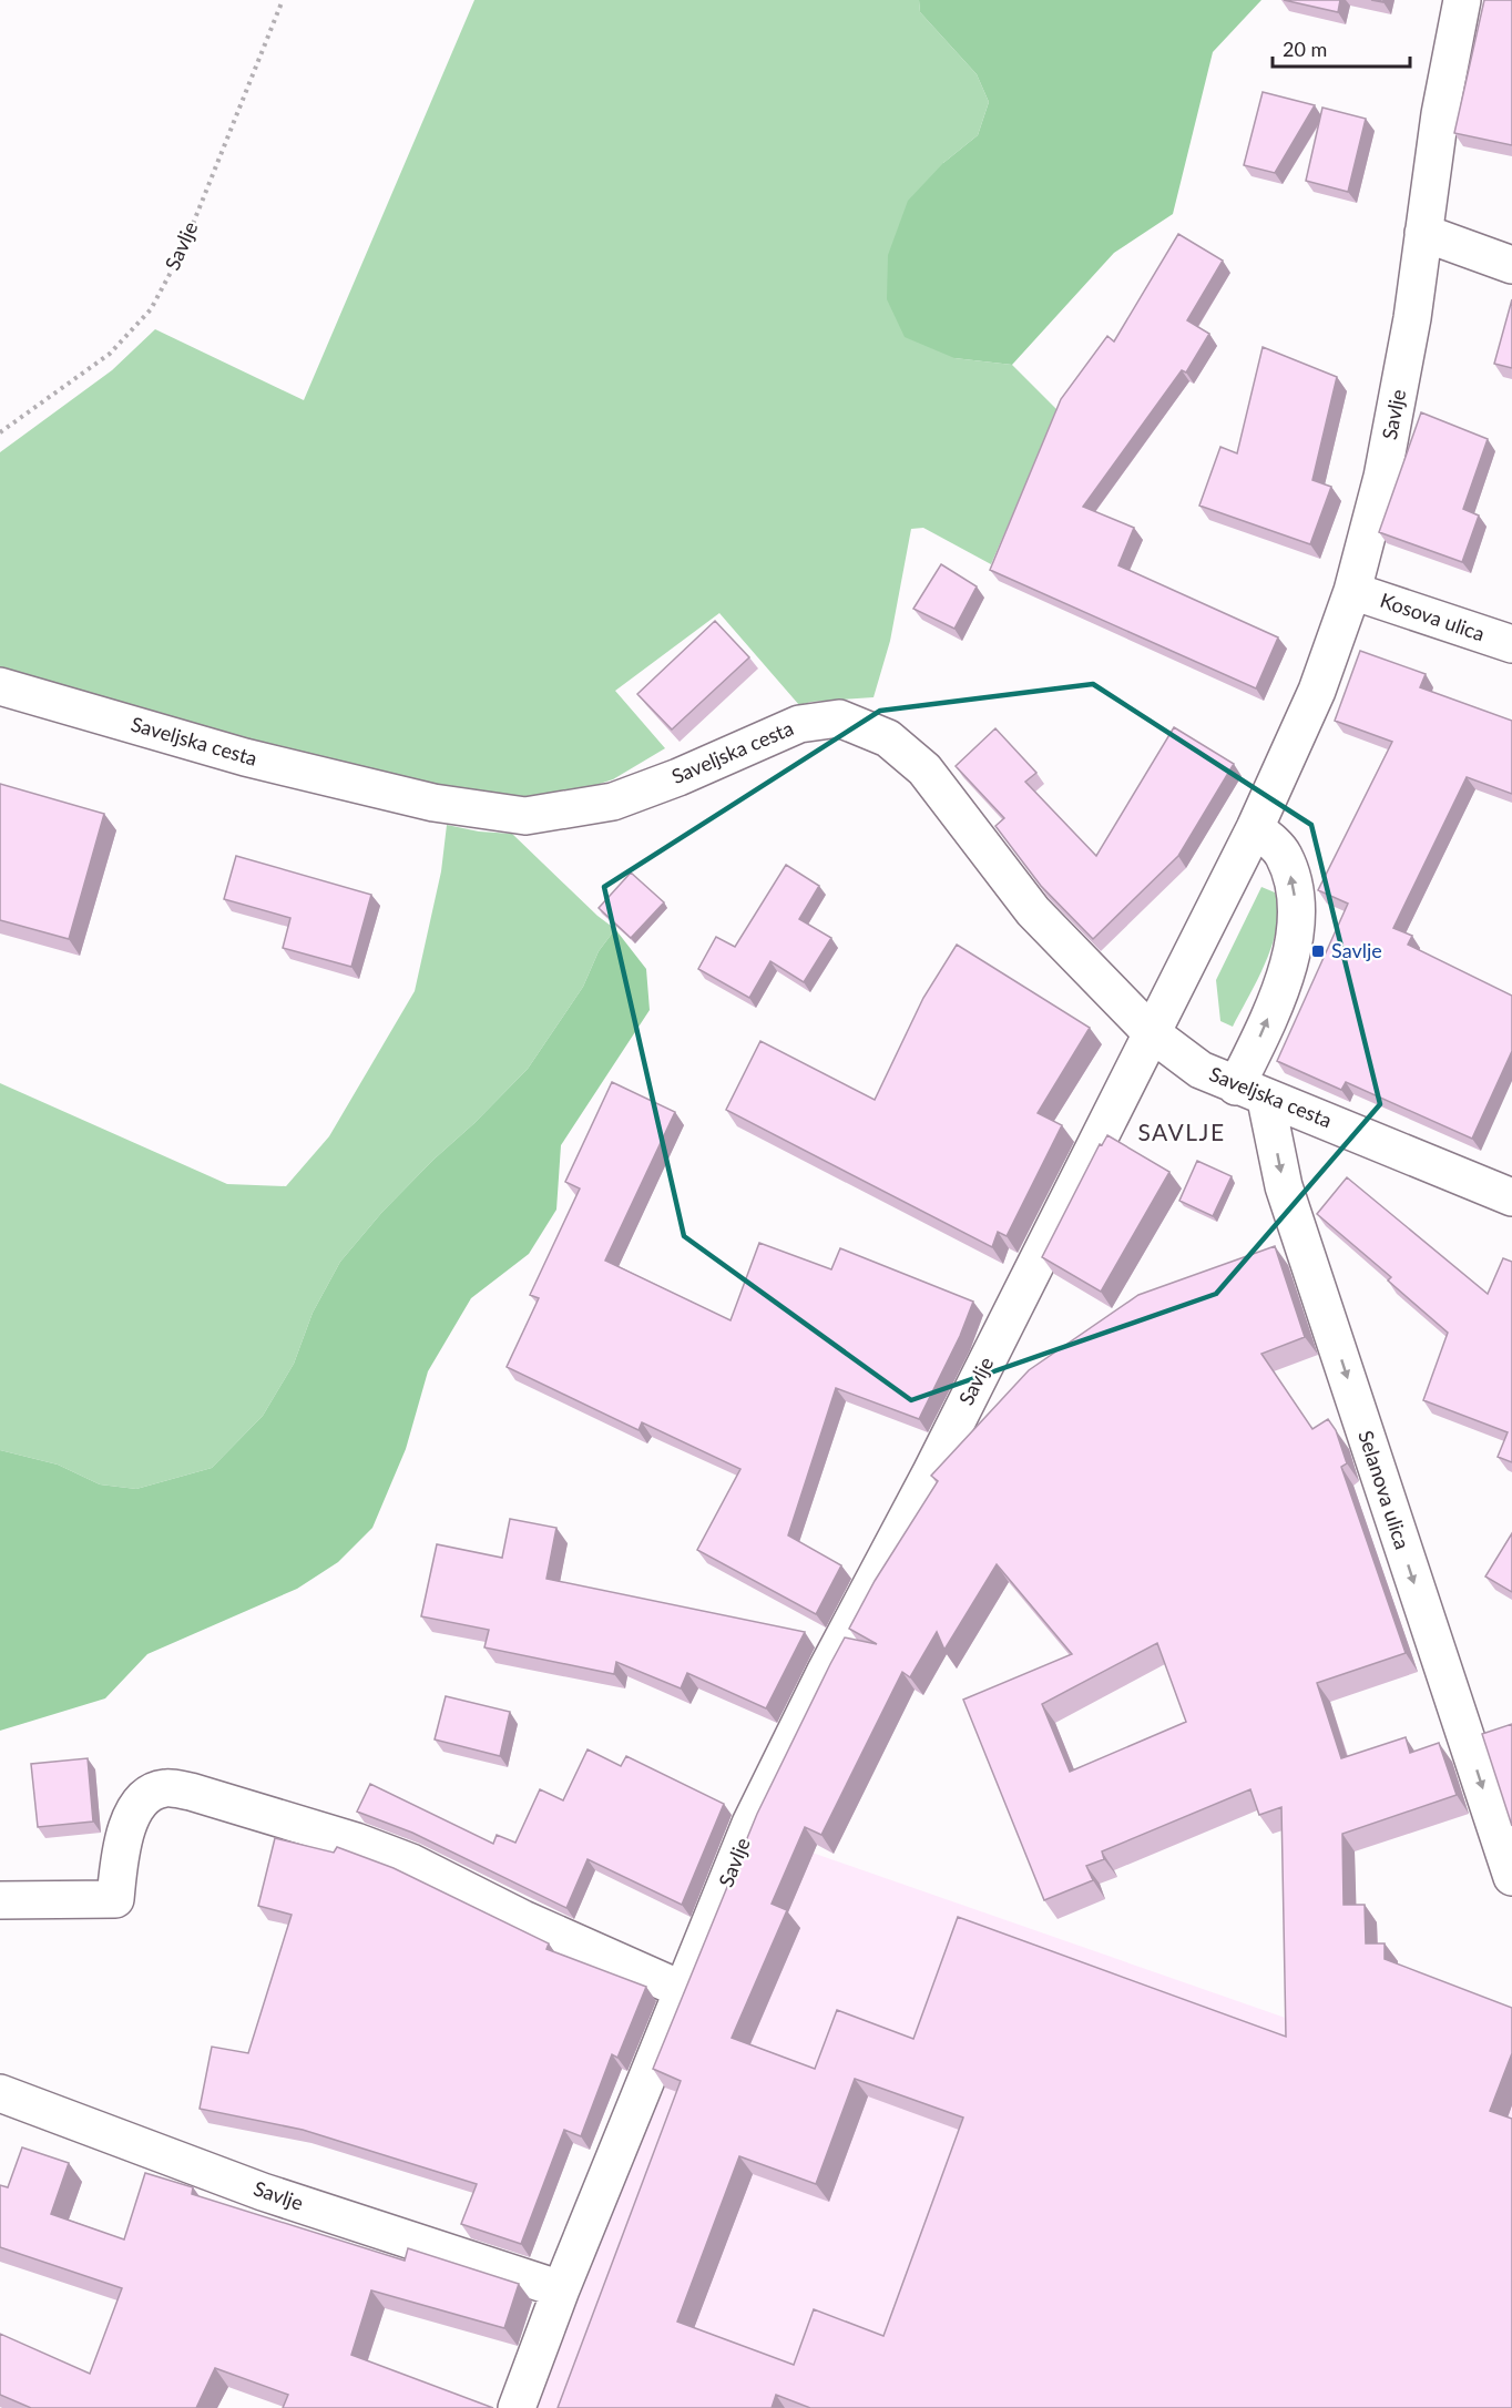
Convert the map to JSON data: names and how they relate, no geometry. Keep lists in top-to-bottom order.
{
  "streets": {
    "street": [
      "Savlje",
      "Kosova ulica",
      "Saveljska cesta",
      "Selanova ulica"
    ]
  },
  "crossings": [
    ["Savlje", "Kosova ulica"],
    ["Savlje", "Saveljska cesta"],
    ["Saveljska cesta", "Selanova ulica"]
  ],
  "one_way": ["Selanova ulica"],
  "districts": ["SAVLJE"],
  "places": {
    "transit": ["Savlje"]
  },
  "scale_bar": "20 m"
}
